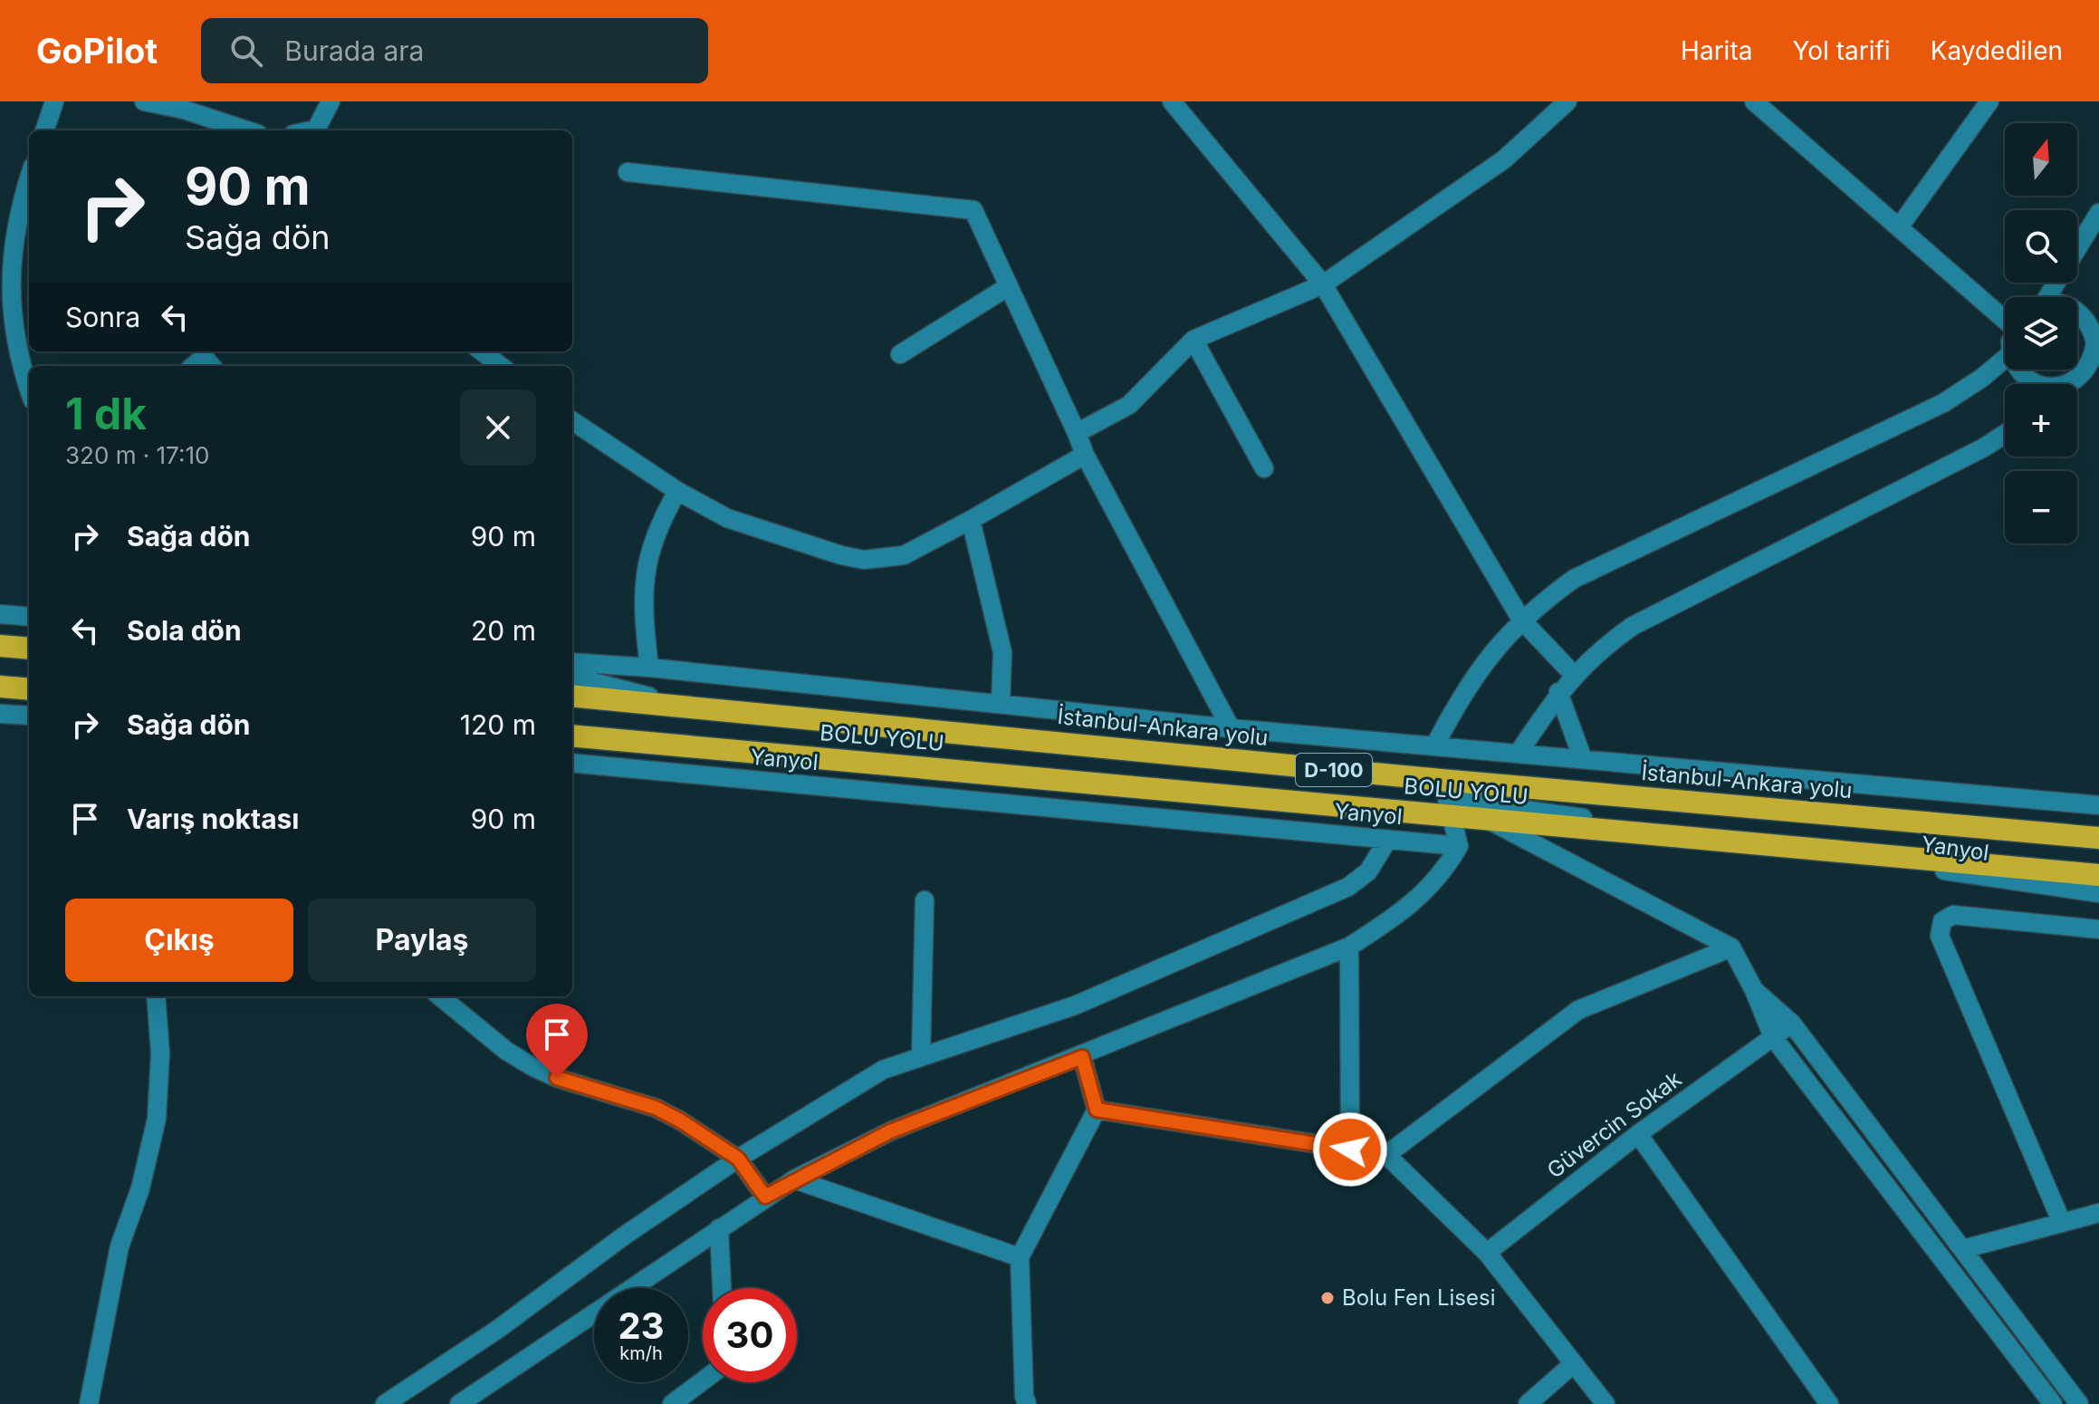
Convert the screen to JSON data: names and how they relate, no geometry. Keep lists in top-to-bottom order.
{
  "streets": {
    "highway": ["İstanbul-Ankara yolu", "BOLU YOLU", "D-100"],
    "street": ["Yanyol", "Güvercin Sokak"]
  },
  "places": ["Bolu Fen Lisesi"],
  "north": "top",
  "page": {
    "header": "GoPilot",
    "search": "Burada ara",
    "nav": ["Harita", "Yol tarifi", "Kaydedilen"],
    "map_buttons": ["+", "−"],
    "turn": ["90 m", "Sağa dön"],
    "then": "Sonra",
    "heading": ["1 dk", "320 m · 17:10"],
    "list": [
      {
        "name": "Sağa dön",
        "value": "90 m"
      },
      {
        "name": "Sola dön",
        "value": "20 m"
      },
      {
        "name": "Sağa dön",
        "value": "120 m"
      },
      {
        "name": "Varış noktası",
        "value": "90 m"
      }
    ],
    "buttons": ["Çıkış", "Paylaş"],
    "speed": "23 km/h",
    "limit": "30"
  }
}
